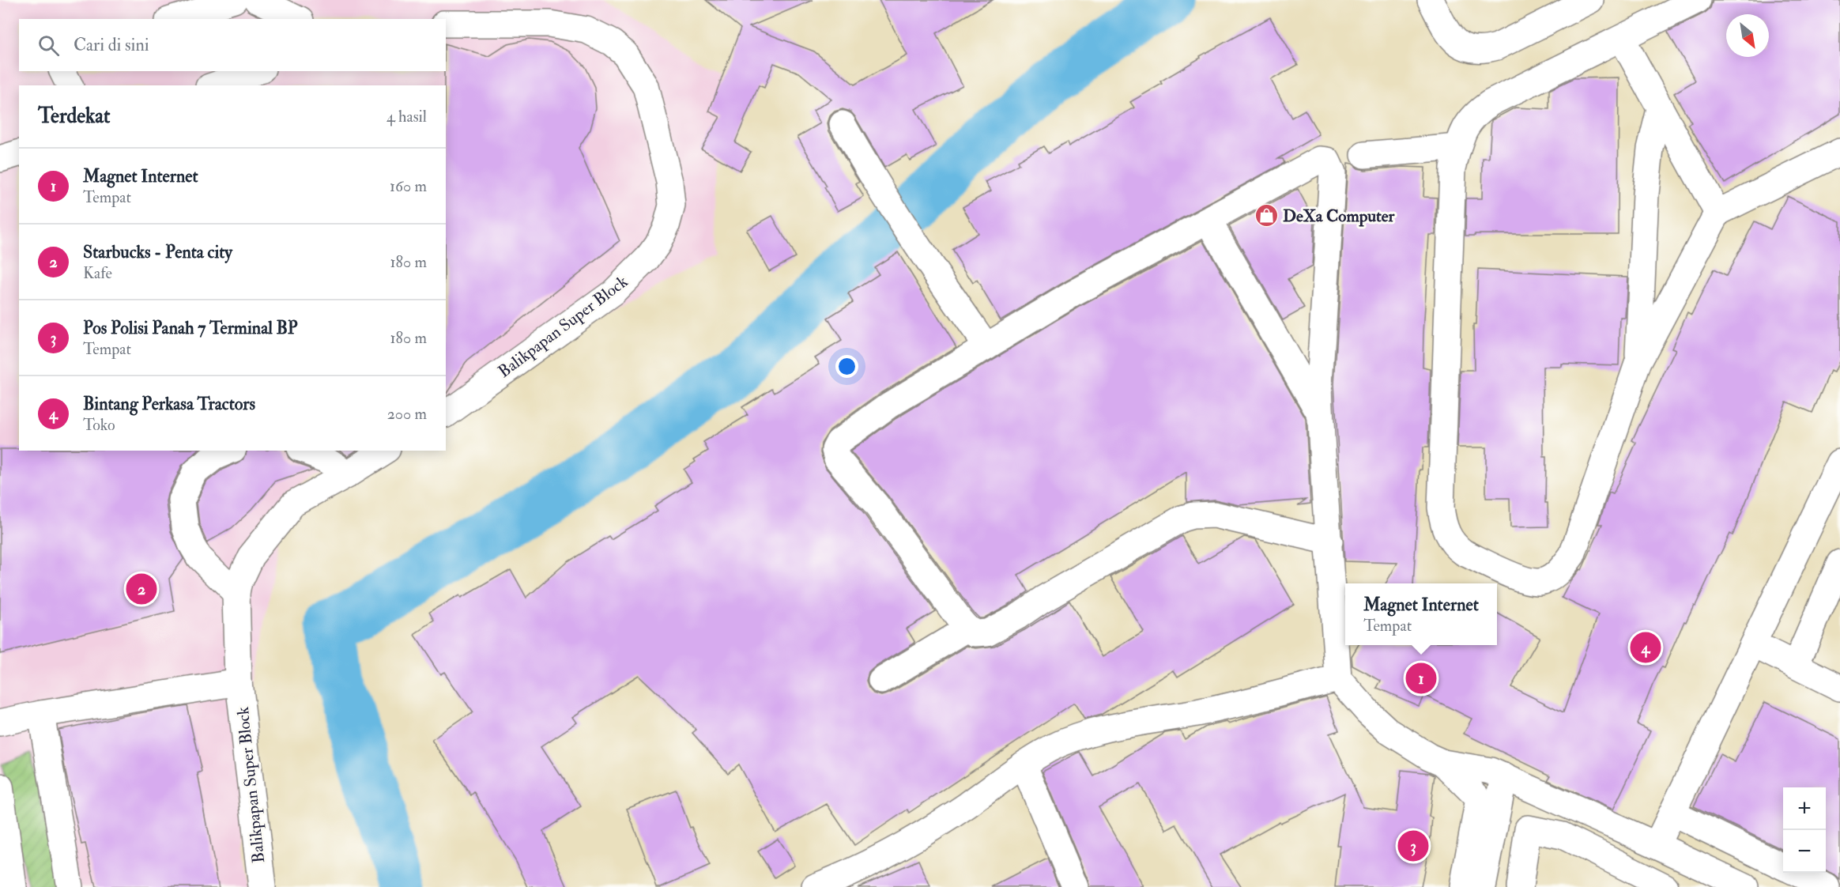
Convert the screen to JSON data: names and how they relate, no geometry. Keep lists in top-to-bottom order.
{
  "streets": {
    "street": ["Balikpapan Super Block"]
  },
  "places": {
    "shop": ["DeXa Computer"]
  },
  "north": "bottom right",
  "page": {
    "search": "Cari di sini",
    "heading": ["Terdekat", "4 hasil"],
    "list": [
      {
        "mark": "1",
        "name": "Magnet Internet",
        "note": "Tempat",
        "value": "160 m"
      },
      {
        "mark": "2",
        "name": "Starbucks - Penta city",
        "note": "Kafe",
        "value": "180 m"
      },
      {
        "mark": "3",
        "name": "Pos Polisi Panah 7 Terminal BP",
        "note": "Tempat",
        "value": "180 m"
      },
      {
        "mark": "4",
        "name": "Bintang Perkasa Tractors",
        "note": "Toko",
        "value": "200 m"
      }
    ],
    "pins": [
      "2",
      "4",
      "1",
      "3"
    ],
    "popup": ["Magnet Internet", "Tempat"],
    "map_buttons": ["+", "−"]
  }
}
